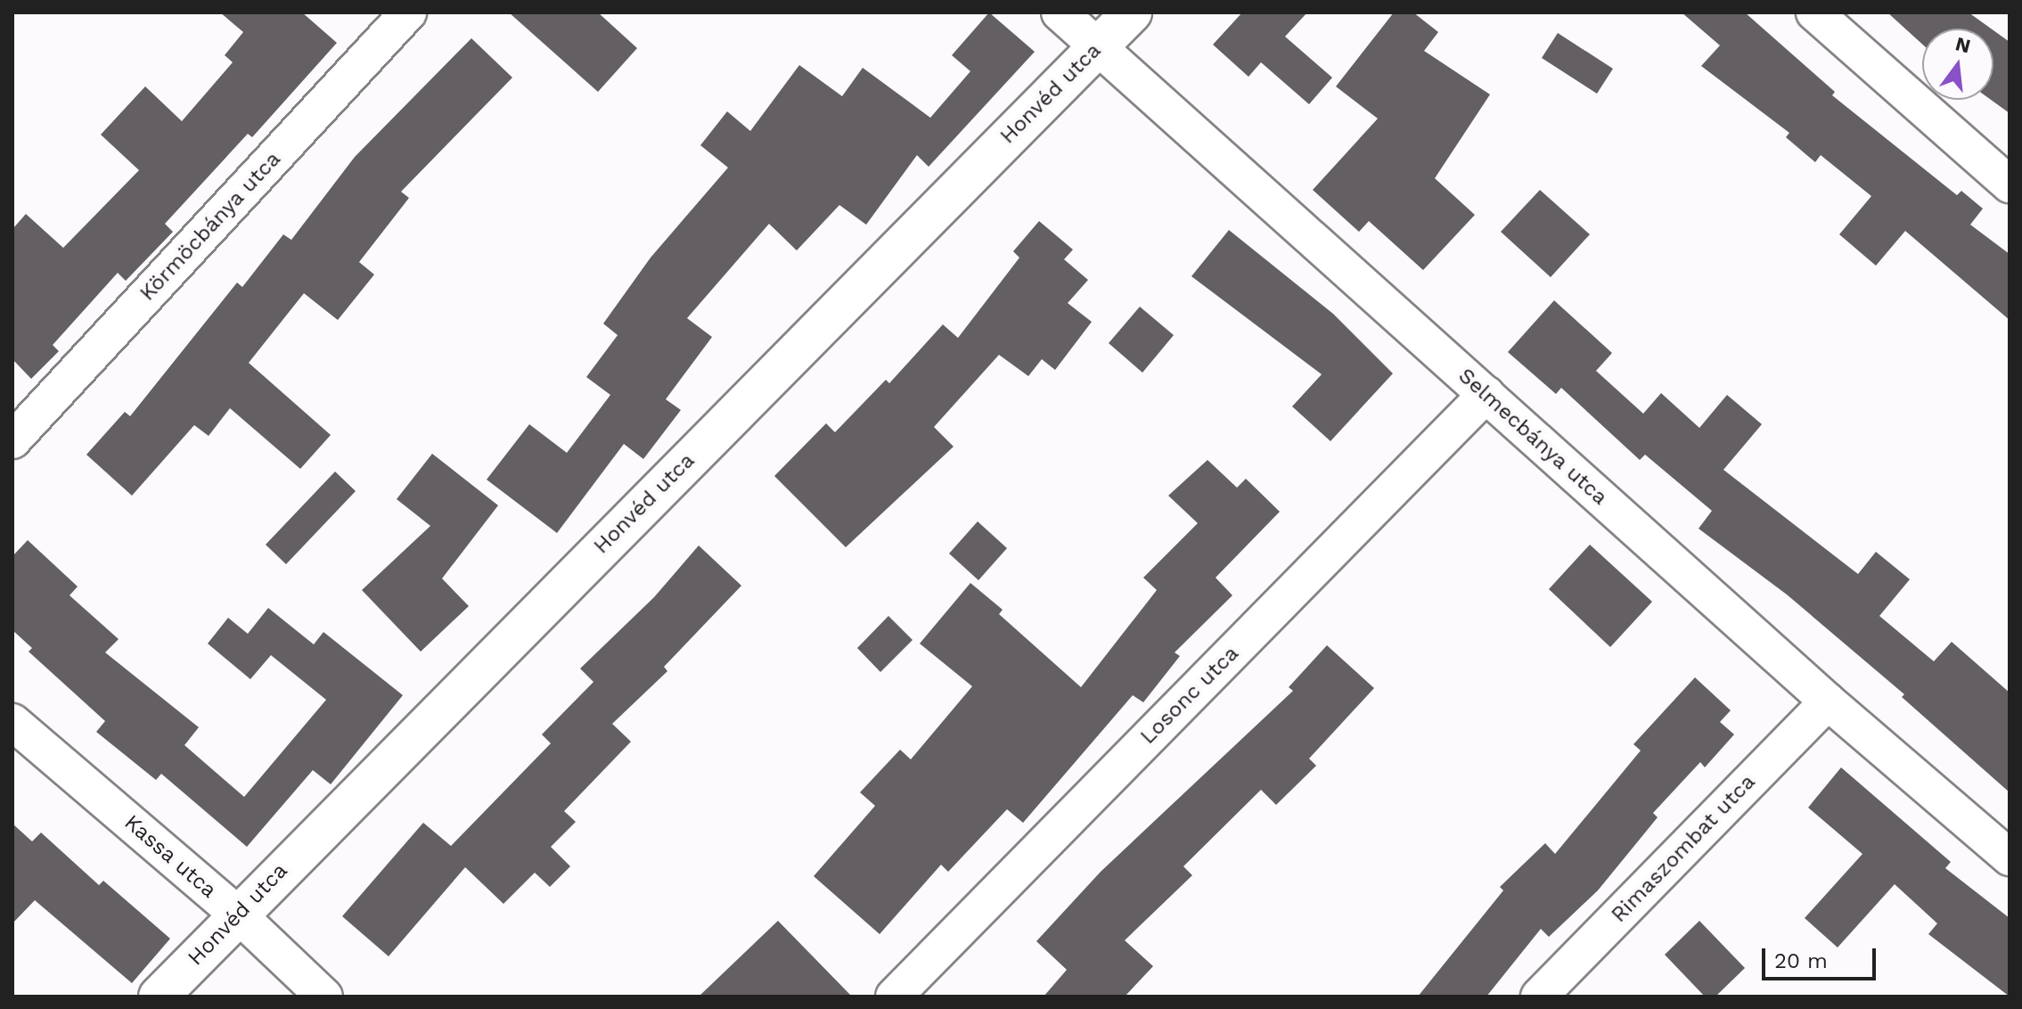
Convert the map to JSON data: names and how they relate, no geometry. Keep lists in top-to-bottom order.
{
  "streets": {
    "street": [
      "Honvéd utca",
      "Körmöcbánya utca",
      "Selmecbánya utca",
      "Losonc utca",
      "Rimaszombat utca",
      "Kassa utca"
    ]
  },
  "crossings": [
    ["Honvéd utca", "Selmecbánya utca"],
    ["Honvéd utca", "Kassa utca"],
    ["Selmecbánya utca", "Losonc utca"],
    ["Selmecbánya utca", "Rimaszombat utca"]
  ],
  "scale_bar": "20 m",
  "north": "top"
}
